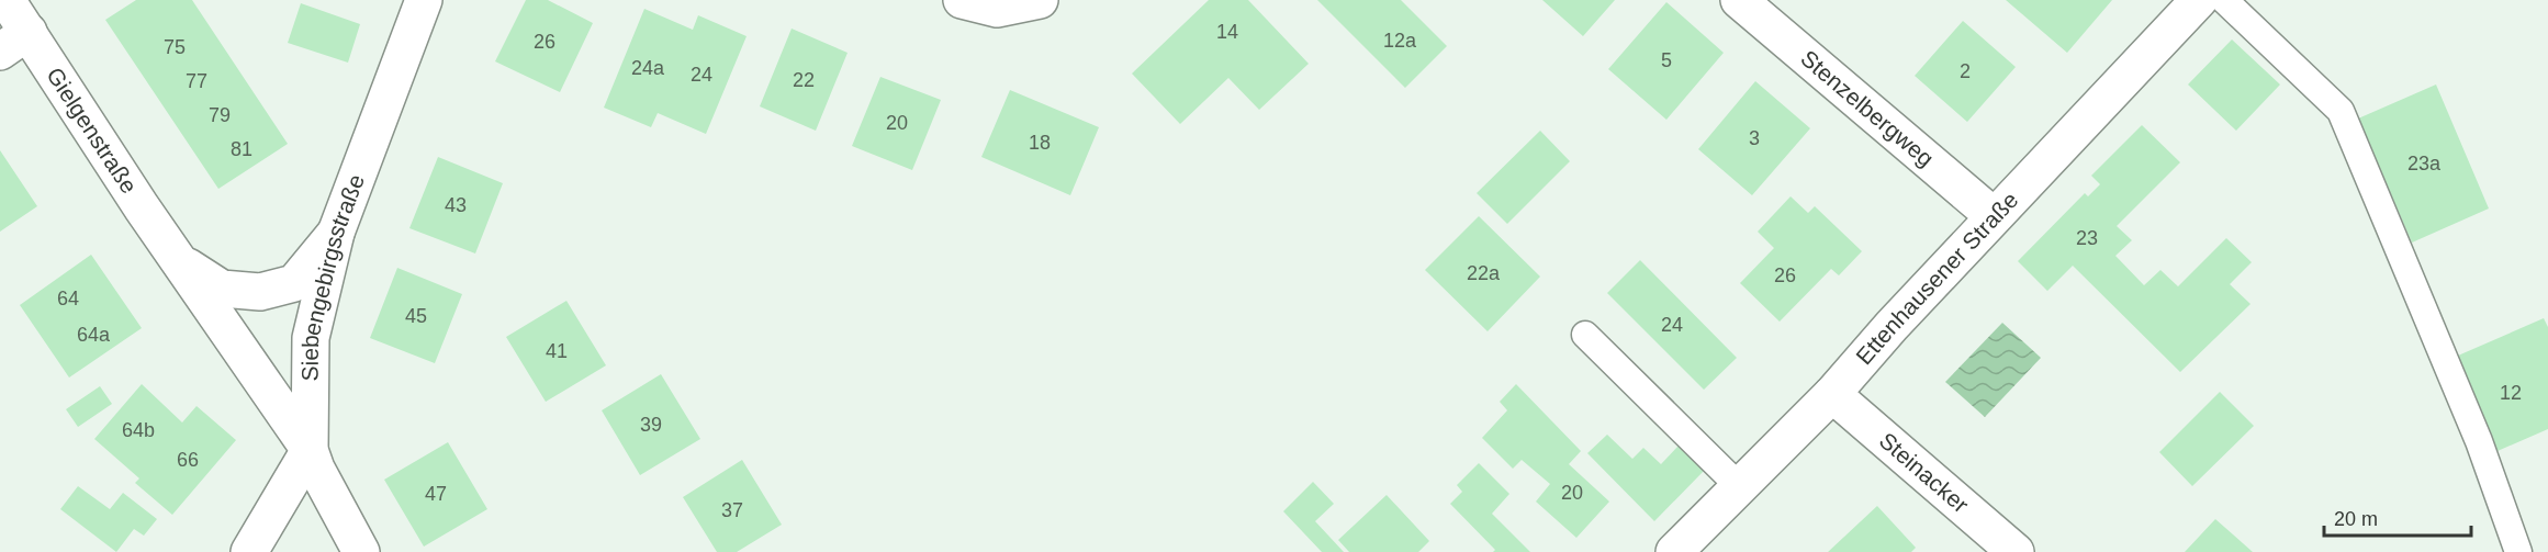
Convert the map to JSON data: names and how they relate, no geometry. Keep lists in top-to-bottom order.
{
  "streets": {
    "street": [
      "Stenzelbergweg",
      "Gielgenstraße",
      "Ettenhausener Straße",
      "Siebengebirgsstraße",
      "Steinacker"
    ]
  },
  "crossings": [
    ["Stenzelbergweg", "Ettenhausener Straße"],
    ["Gielgenstraße", "Siebengebirgsstraße"],
    ["Ettenhausener Straße", "Steinacker"]
  ],
  "house_numbers": [
    "14",
    "12a",
    "26",
    "75",
    "5",
    "24a",
    "2",
    "24",
    "22",
    "77",
    "79",
    "20",
    "3",
    "18",
    "81",
    "23a",
    "43",
    "23",
    "22a",
    "26",
    "64",
    "45",
    "24",
    "64a",
    "41",
    "12",
    "39",
    "64b",
    "66",
    "20",
    "47",
    "37"
  ],
  "scale_bar": "20 m"
}
